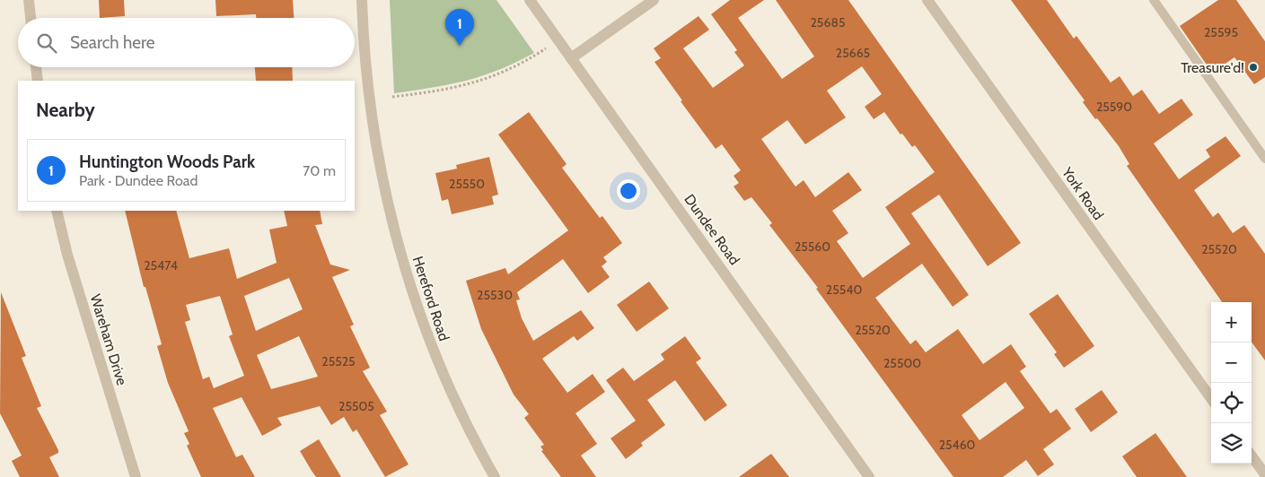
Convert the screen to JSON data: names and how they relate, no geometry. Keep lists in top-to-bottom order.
{
  "streets": {
    "street": [
      "York Road",
      "Dundee Road",
      "Hereford Road",
      "Wareham Drive"
    ]
  },
  "places": ["Treasure'd!"],
  "house_numbers": [
    "25685",
    "25595",
    "25665",
    "25590",
    "25550",
    "25560",
    "25520",
    "25474",
    "25540",
    "25530",
    "25520",
    "25525",
    "25500",
    "25505",
    "25460"
  ],
  "page": {
    "pins": "1",
    "search": "Search here",
    "heading": "Nearby",
    "list": [
      {
        "mark": "1",
        "name": "Huntington Woods Park",
        "note": "Park · Dundee Road",
        "value": "70 m"
      }
    ],
    "map_buttons": ["+", "−"]
  }
}
